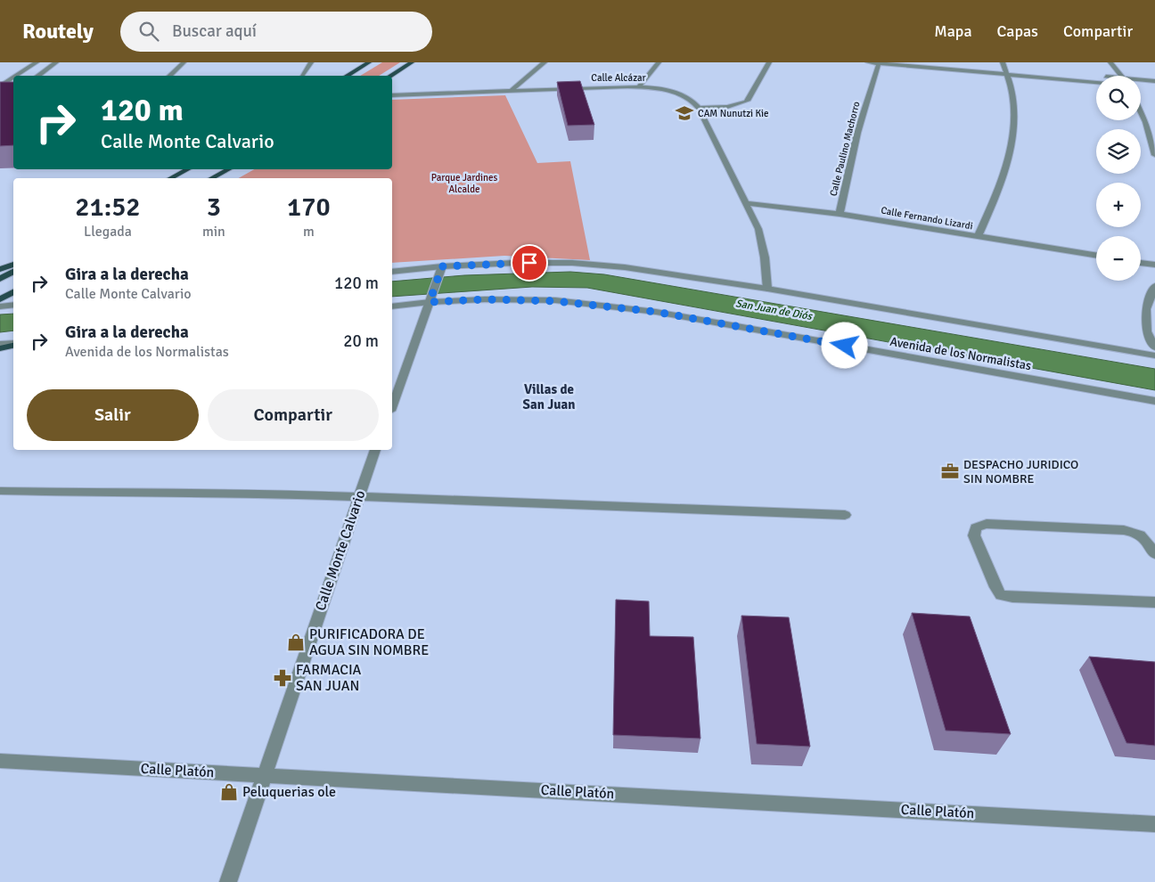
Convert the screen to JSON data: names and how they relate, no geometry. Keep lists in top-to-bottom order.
{
  "streets": {
    "street": [
      "Calle Alcázar",
      "Calle Paulino Machorro",
      "Calle Fernando Lizardi",
      "Avenida de los Normalistas",
      "Calle Monte Calvario",
      "Calle Platón"
    ]
  },
  "crossings": [
    ["Calle Alcázar", "Calle Fernando Lizardi"],
    ["Calle Paulino Machorro", "Calle Fernando Lizardi"],
    ["Calle Monte Calvario", "Calle Platón"]
  ],
  "districts": ["Villas de San Juan"],
  "water": ["San Juan de Diós"],
  "parks": ["Parque Jardines Alcalde"],
  "places": {
    "school or university": ["CAM Nunutzi Kie"],
    "office": ["DESPACHO JURIDICO SIN NOMBRE"],
    "shop": ["PURIFICADORA DE AGUA SIN NOMBRE", "Peluquerias ole"],
    "pharmacy": ["FARMACIA SAN JUAN"]
  },
  "page": {
    "header": "Routely",
    "search": "Buscar aquí",
    "nav": ["Mapa", "Capas", "Compartir"],
    "map_buttons": ["+", "−"],
    "turn": ["120 m", "Calle Monte Calvario"],
    "eta": [
      "21:52",
      "Llegada",
      "3",
      "min",
      "170",
      "m"
    ],
    "list": [
      {
        "name": "Gira a la derecha",
        "note": "Calle Monte Calvario",
        "value": "120 m"
      },
      {
        "name": "Gira a la derecha",
        "note": "Avenida de los Normalistas",
        "value": "20 m"
      }
    ],
    "buttons": ["Salir", "Compartir"]
  }
}
